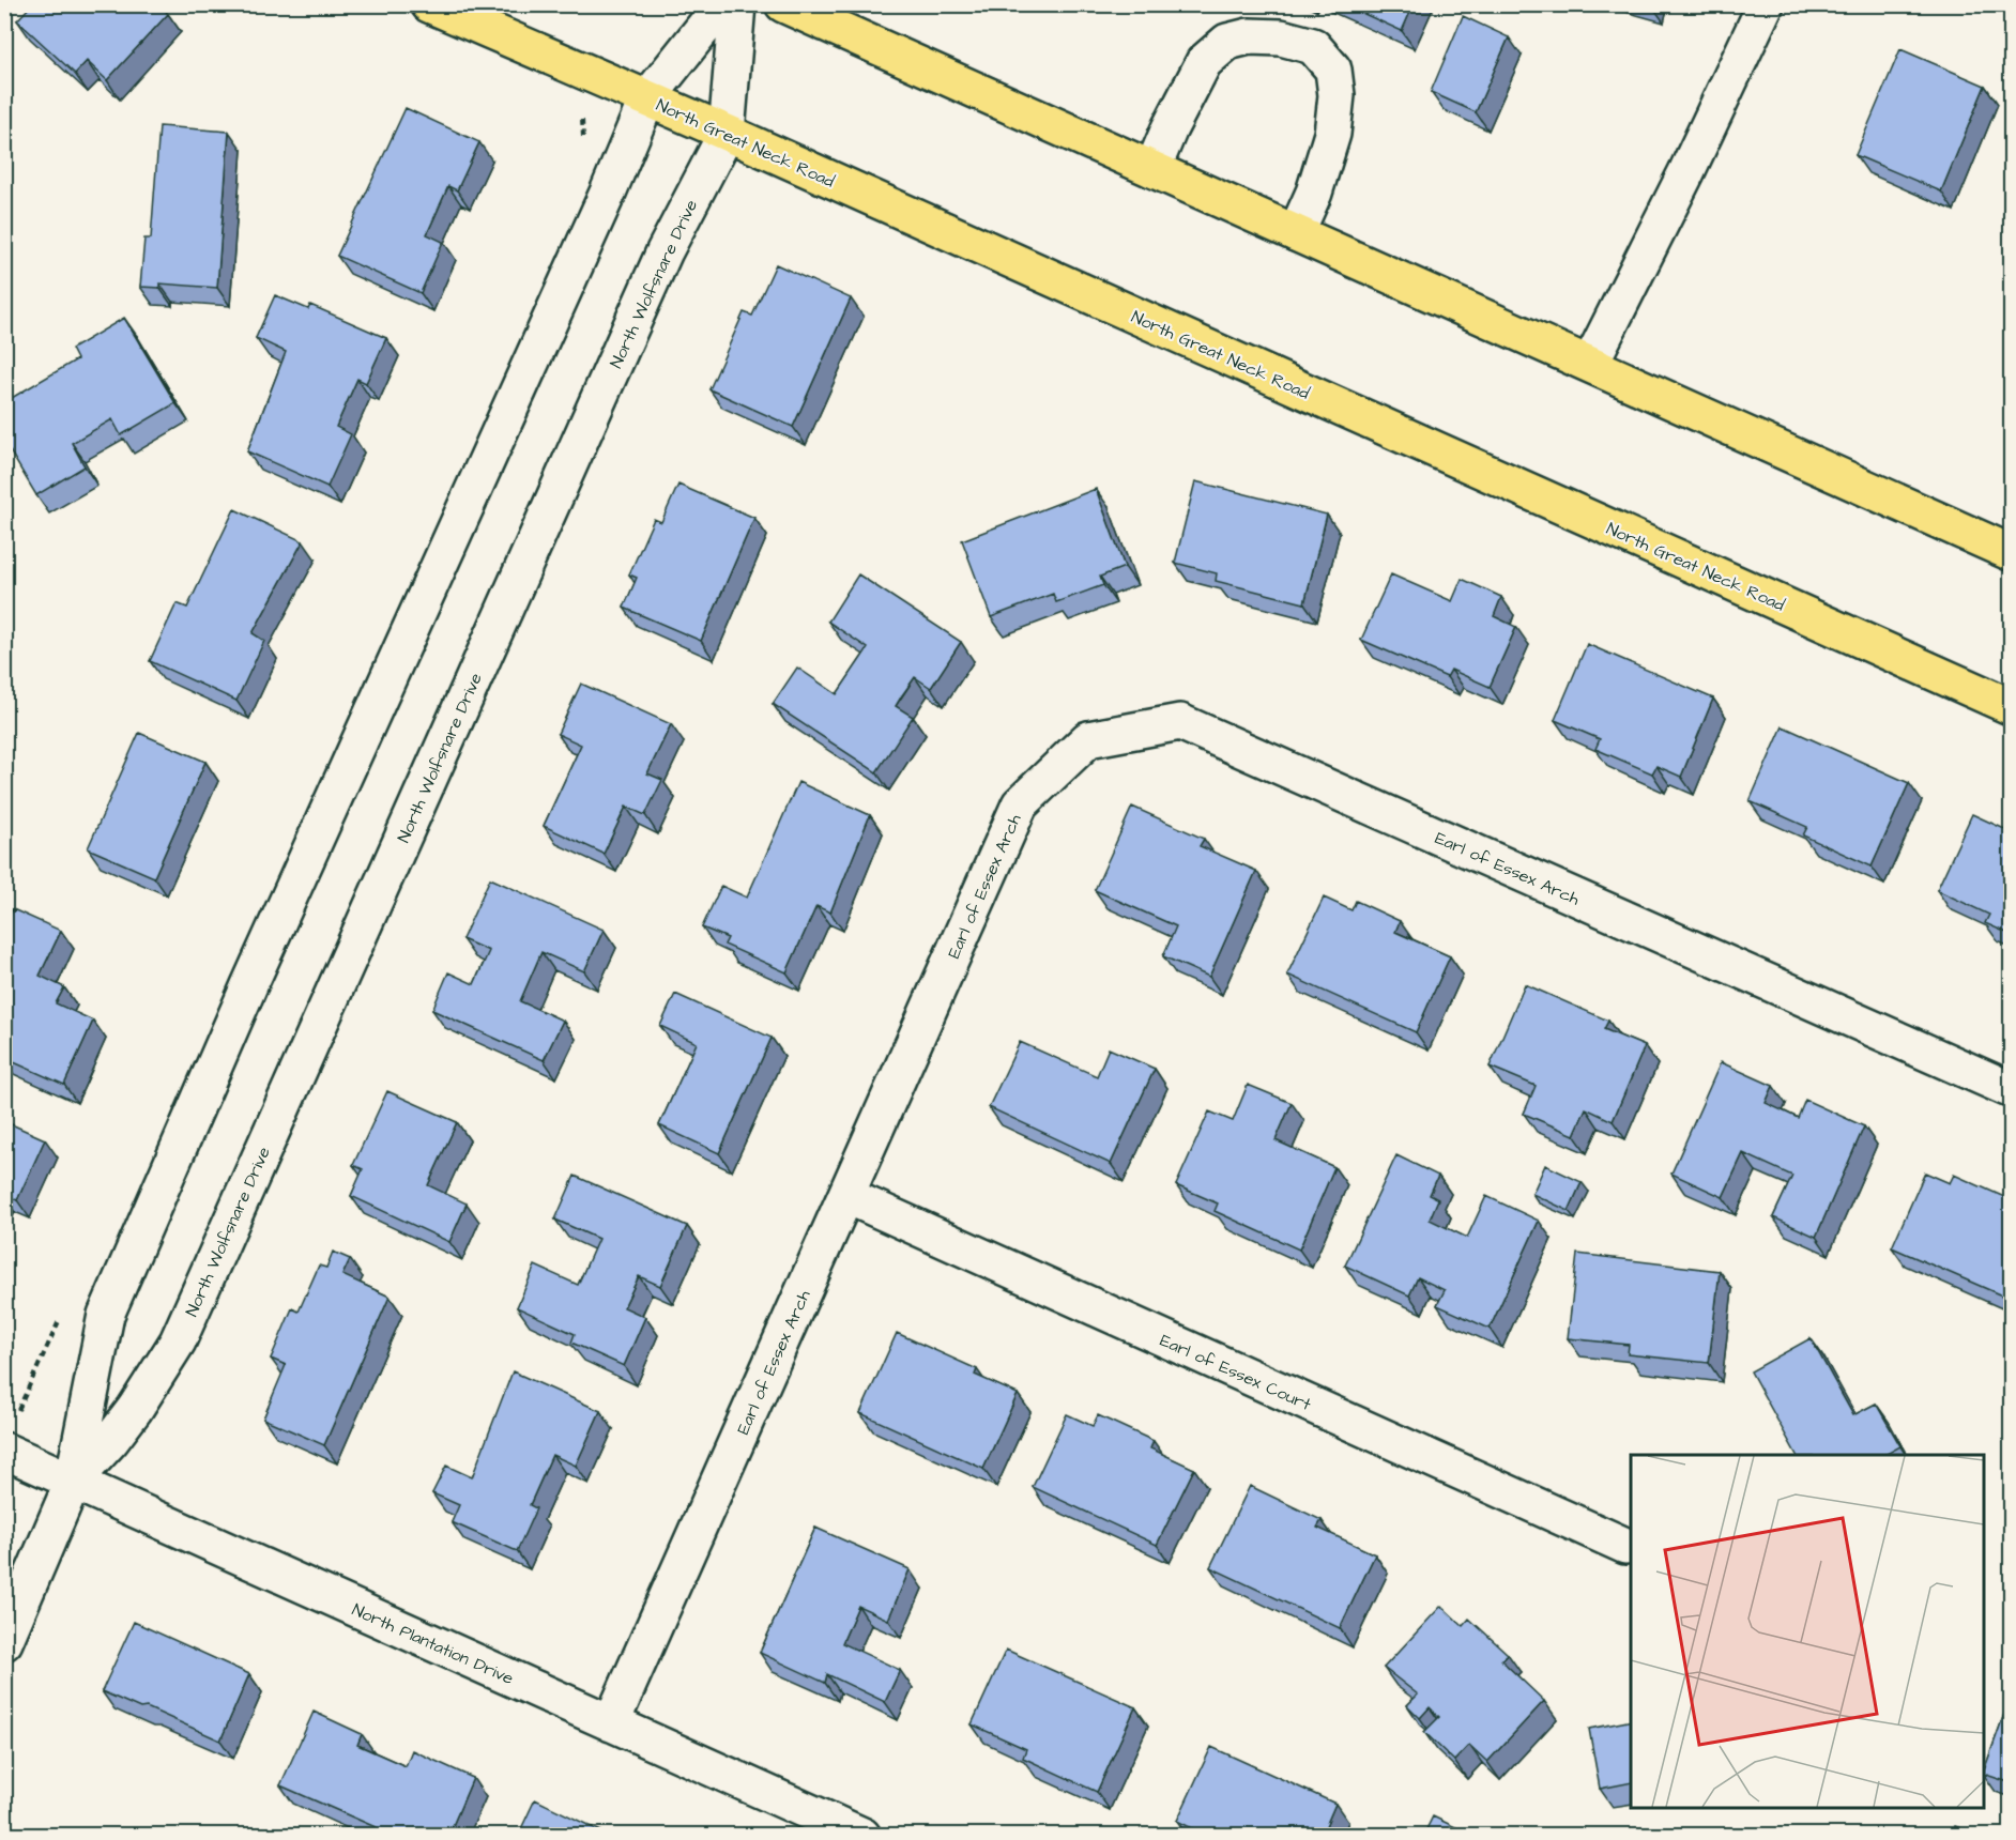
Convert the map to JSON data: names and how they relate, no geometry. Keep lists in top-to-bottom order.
{
  "streets": {
    "main road": ["North Great Neck Road"],
    "street": [
      "North Wolfsnare Drive",
      "Earl of Essex Arch",
      "Earl of Essex Court",
      "North Plantation Drive"
    ]
  },
  "crossings": [
    ["North Great Neck Road", "North Wolfsnare Drive"],
    ["North Wolfsnare Drive", "North Plantation Drive"],
    ["Earl of Essex Arch", "Earl of Essex Court"],
    ["Earl of Essex Arch", "North Plantation Drive"]
  ]
}
